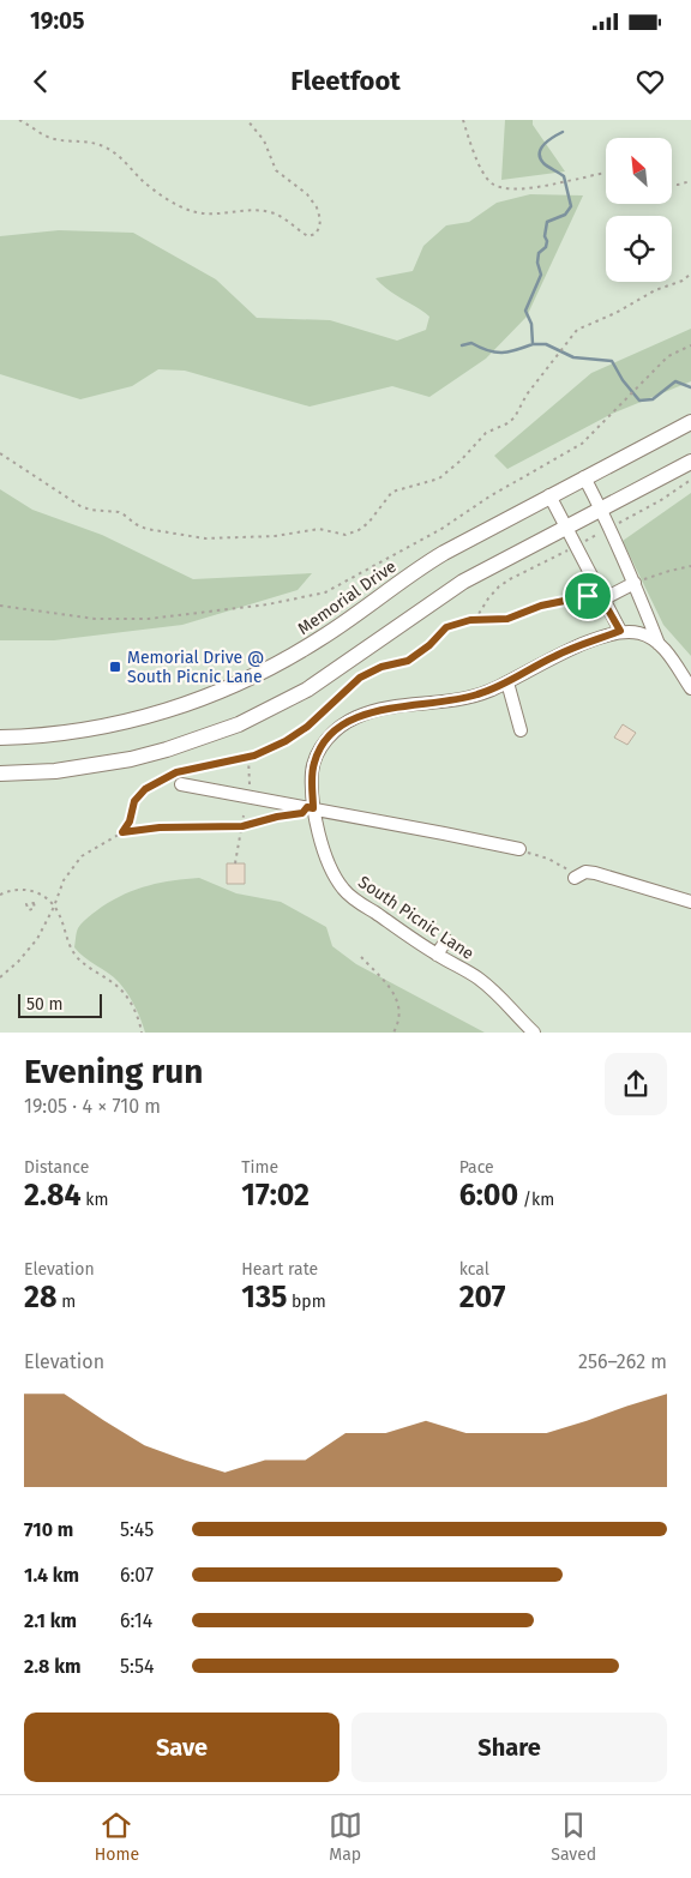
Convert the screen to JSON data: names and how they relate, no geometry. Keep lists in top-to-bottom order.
{
  "streets": {
    "main road": ["Memorial Drive"],
    "street": ["South Picnic Lane"]
  },
  "places": {
    "transit": ["Memorial Drive @ South Picnic Lane"]
  },
  "scale_bar": "50 m",
  "north": "top left",
  "page": {
    "status": "19:05",
    "header": "Fleetfoot",
    "scale": "50 m",
    "heading": ["Evening run", "19:05 · 4 × 710 m"],
    "stats": [
      ["Distance", "2.84 km"],
      ["Time", "17:02"],
      ["Pace", "6:00 /km"],
      ["Elevation", "28 m"],
      ["Heart rate", "135 bpm"],
      ["kcal", "207"]
    ],
    "chart": ["Elevation", "256–262 m"],
    "list": [
      {
        "name": "710 m",
        "note": "5:45"
      },
      {
        "name": "1.4 km",
        "note": "6:07"
      },
      {
        "name": "2.1 km",
        "note": "6:14"
      },
      {
        "name": "2.8 km",
        "note": "5:54"
      }
    ],
    "buttons": ["Save", "Share"],
    "tabs": ["Home", "Map", "Saved"]
  }
}
